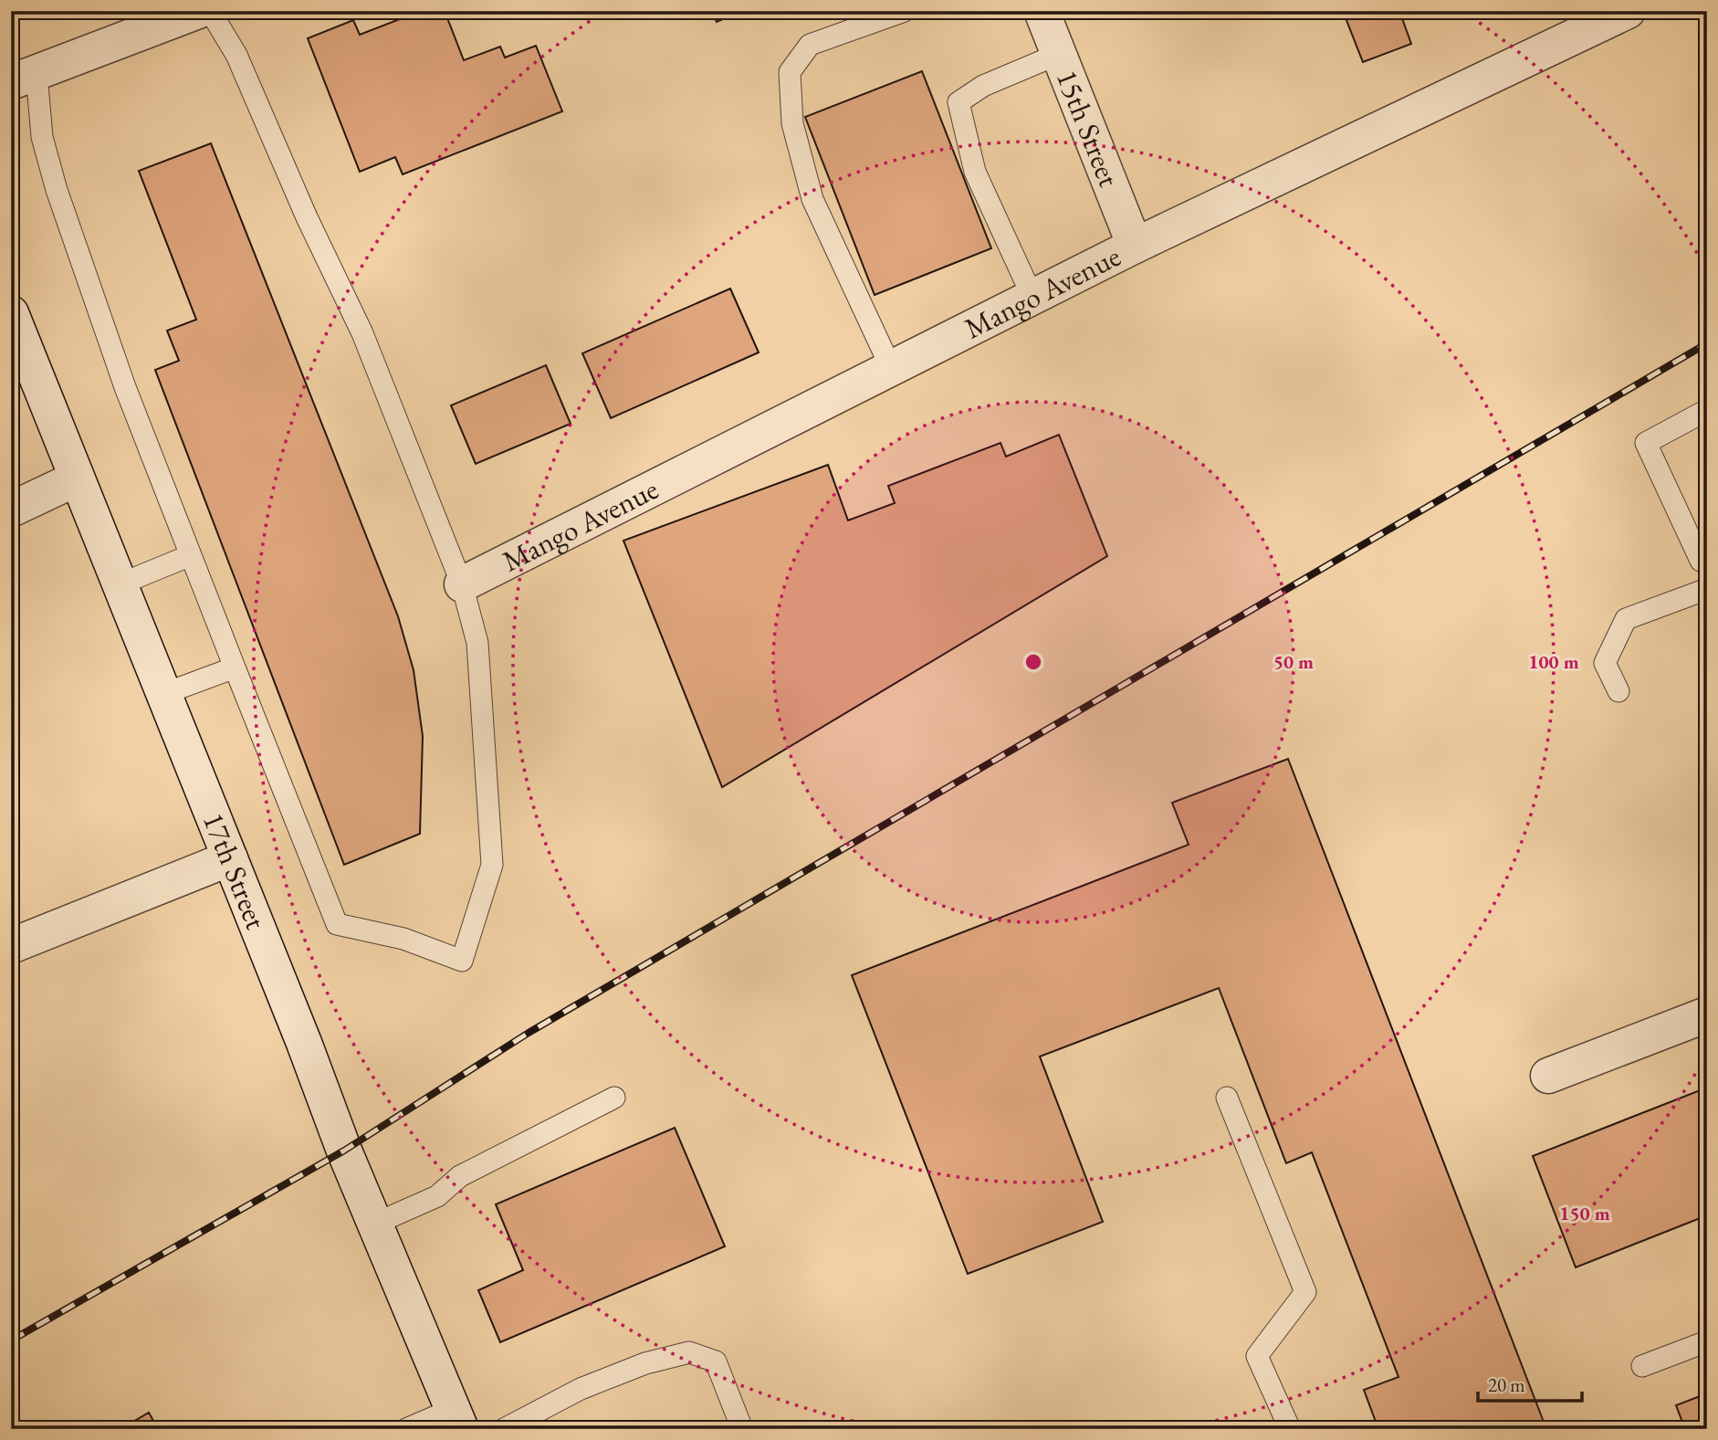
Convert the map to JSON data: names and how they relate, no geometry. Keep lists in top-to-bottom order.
{
  "streets": {
    "street": ["15th Street", "Mango Avenue", "17th Street"]
  },
  "crossings": [
    ["15th Street", "Mango Avenue"]
  ],
  "scale_bar": "20 m",
  "rings": ["50 m", "100 m", "150 m"]
}
